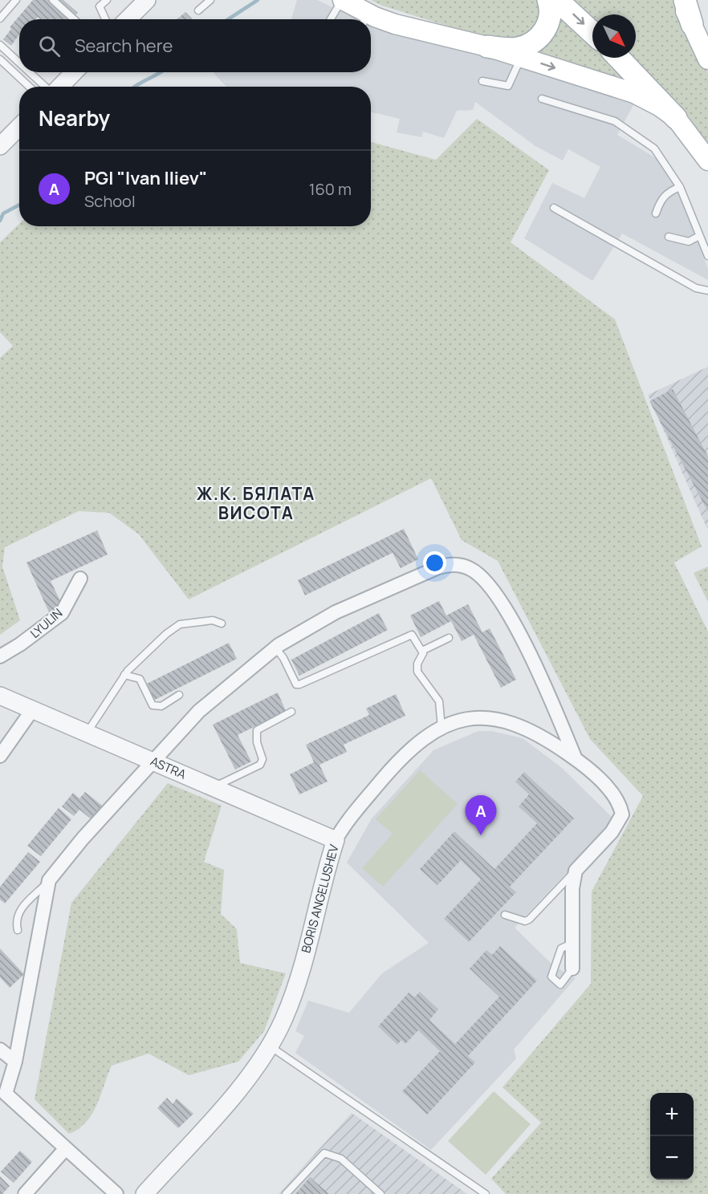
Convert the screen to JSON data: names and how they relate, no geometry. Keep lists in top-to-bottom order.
{
  "streets": {
    "street": ["LYULIN", "ASTRA", "BORIS ANGELUSHEV"]
  },
  "crossings": [
    ["ASTRA", "BORIS ANGELUSHEV"]
  ],
  "districts": ["Ж.К. БЯЛАТА ВИСОТА"],
  "north": "bottom right",
  "page": {
    "search": "Search here",
    "heading": "Nearby",
    "list": [
      {
        "mark": "A",
        "name": "PGI \"Ivan Iliev\"",
        "note": "School",
        "value": "160 m"
      }
    ],
    "pins": "A",
    "map_buttons": ["+", "−"]
  }
}
